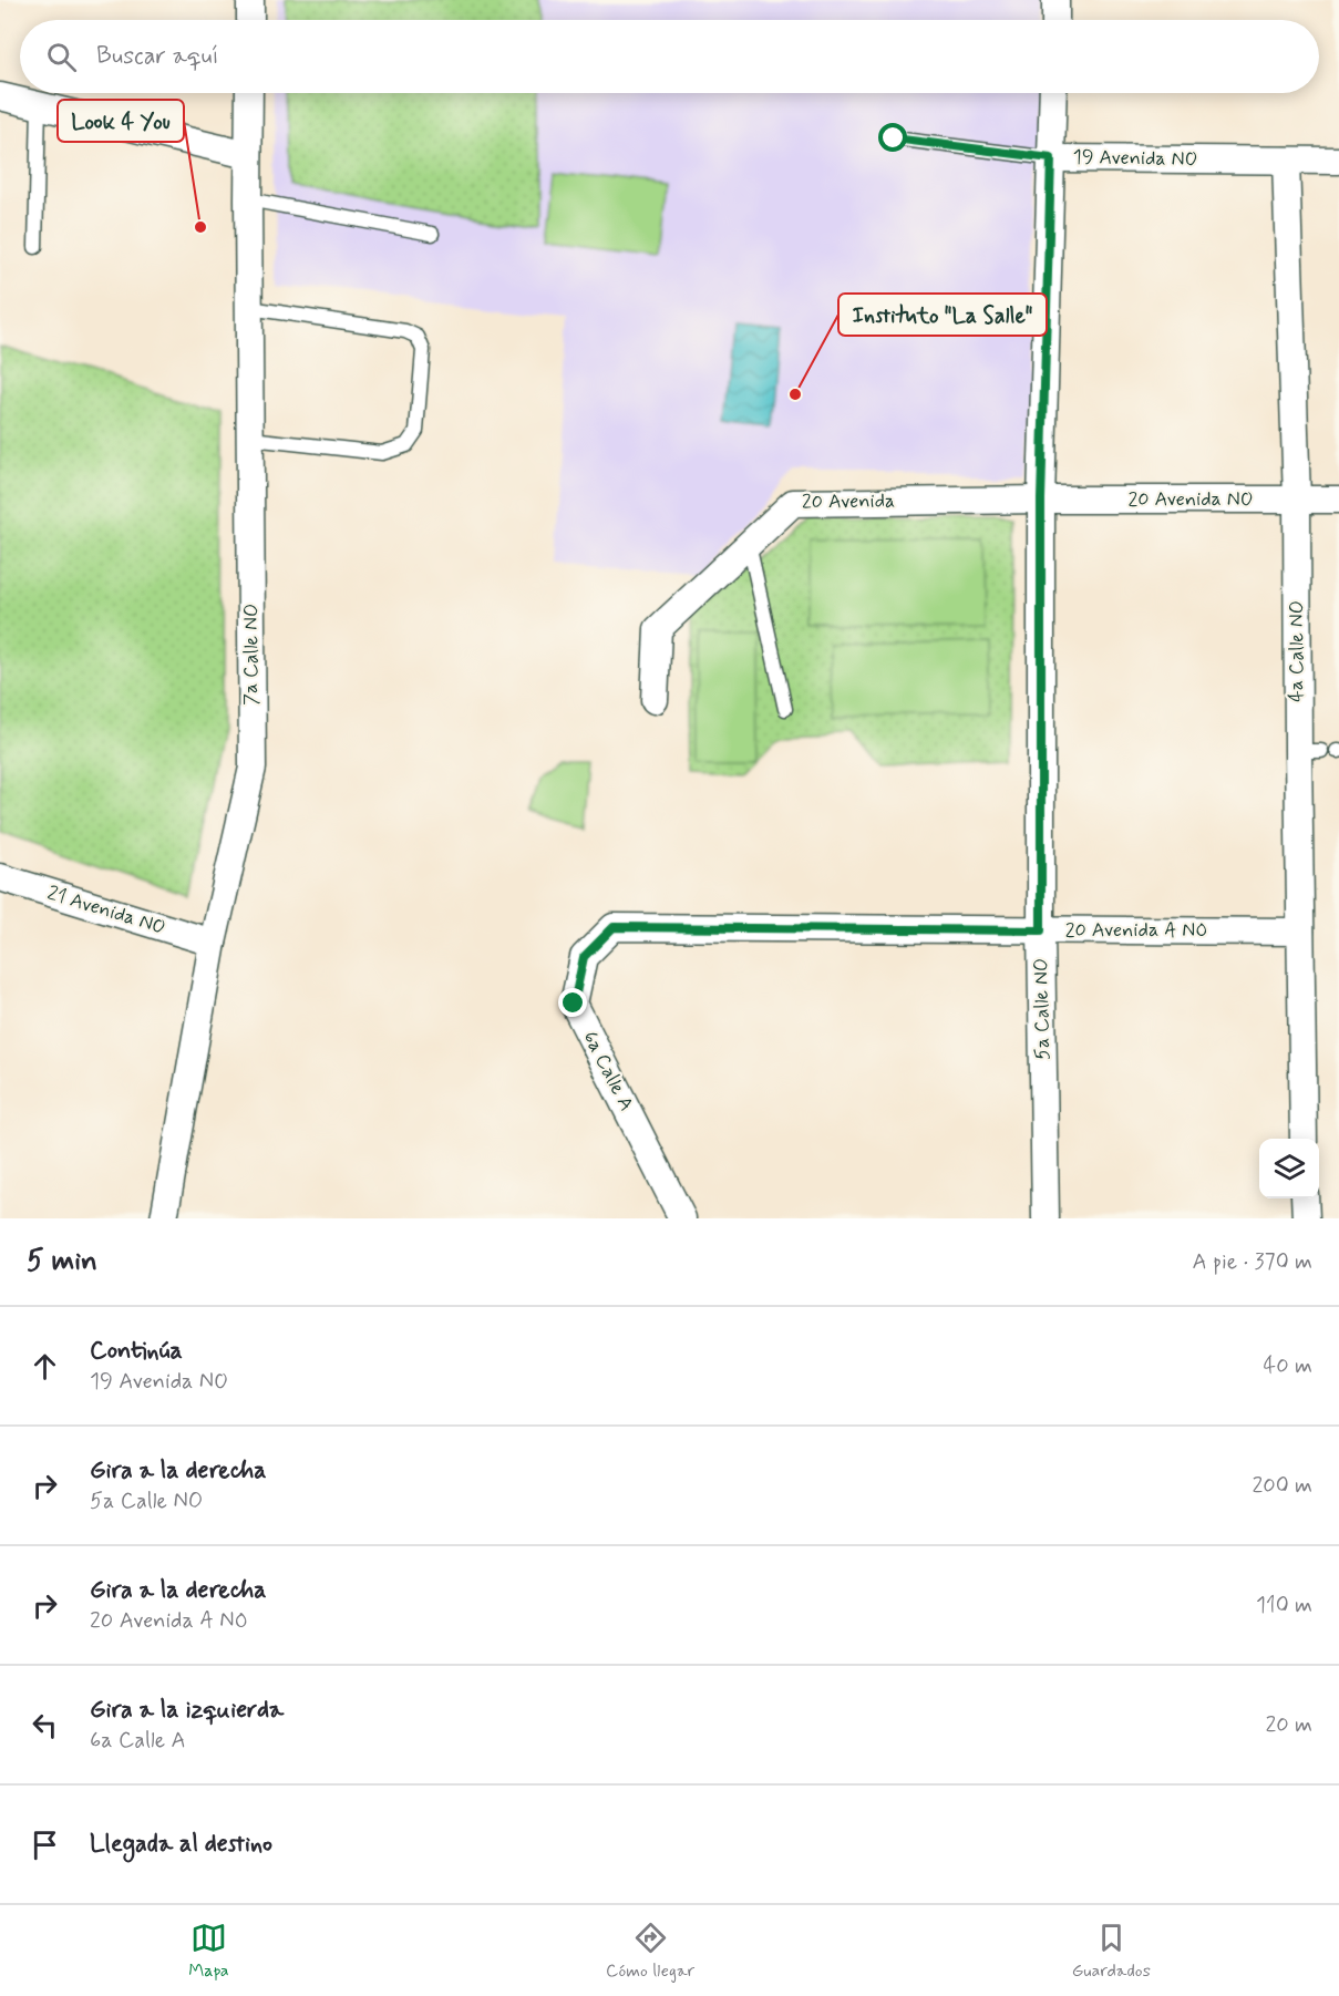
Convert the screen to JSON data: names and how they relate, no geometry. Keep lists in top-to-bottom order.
{
  "streets": {
    "street": [
      "19 Avenida NO",
      "20 Avenida NO",
      "20 Avenida",
      "4a Calle NO",
      "7a Calle NO",
      "21 Avenida NO",
      "20 Avenida A NO",
      "5a Calle NO",
      "6a Calle A"
    ]
  },
  "crossings": [
    ["19 Avenida NO", "4a Calle NO"],
    ["19 Avenida NO", "5a Calle NO"],
    ["20 Avenida NO", "20 Avenida"],
    ["20 Avenida NO", "4a Calle NO"],
    ["20 Avenida NO", "5a Calle NO"],
    ["20 Avenida", "5a Calle NO"],
    ["4a Calle NO", "20 Avenida A NO"],
    ["7a Calle NO", "21 Avenida NO"],
    ["20 Avenida A NO", "5a Calle NO"],
    ["20 Avenida A NO", "6a Calle A"]
  ],
  "places": ["Look 4 You", "Instituto \"La Salle\""],
  "page": {
    "search": "Buscar aquí",
    "heading": ["5 min", "A pie · 370 m"],
    "list": [
      ["Continúa", "19 Avenida NO", "40 m"],
      ["Gira a la derecha", "5a Calle NO", "200 m"],
      ["Gira a la derecha", "20 Avenida A NO", "110 m"],
      ["Gira a la izquierda", "6a Calle A", "20 m"],
      "Llegada al destino"
    ],
    "nav": ["Mapa", "Cómo llegar", "Guardados"]
  }
}
